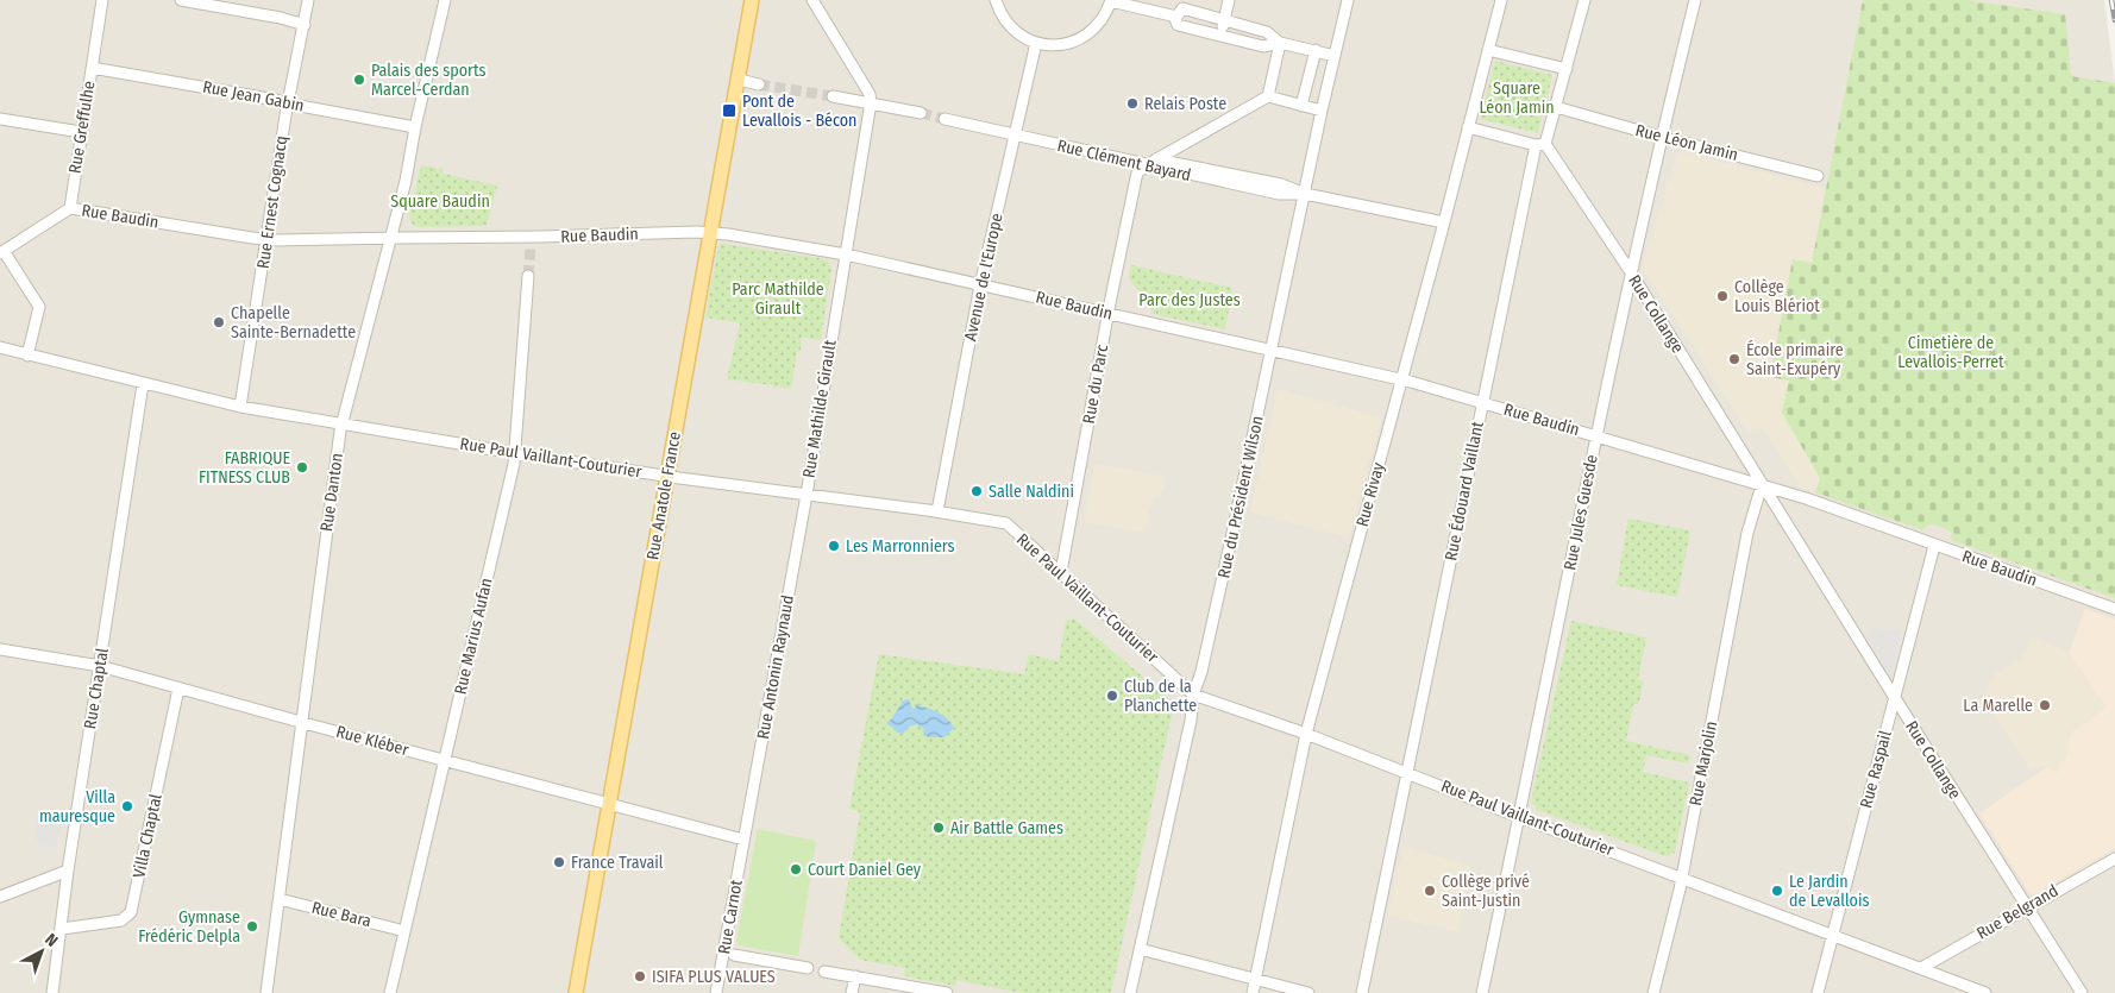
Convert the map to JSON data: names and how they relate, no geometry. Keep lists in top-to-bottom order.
{
  "streets": {
    "main road": ["Rue Anatole France"],
    "street": [
      "Rue Jean Gabin",
      "Rue Greffulhe",
      "Rue Léon Jamin",
      "Rue Clément Bayard",
      "Rue Ernest Cognacq",
      "Rue Baudin",
      "Avenue de l'Europe",
      "Rue Collange",
      "Rue du Parc",
      "Rue Mathilde Girault",
      "Rue Paul Vaillant-Couturier",
      "Rue Édouard Vaillant",
      "Rue Danton",
      "Rue Rivay",
      "Rue du Président Wilson",
      "Rue Jules Guesde",
      "Rue Marius Aufan",
      "Rue Antonin Raynaud",
      "Rue Chaptal",
      "Rue Kléber",
      "Rue Marjolin",
      "Rue Raspail",
      "Villa Chaptal",
      "Rue Belgrand",
      "Rue Bara",
      "Rue Carnot"
    ]
  },
  "crossings": [
    ["Rue Jean Gabin", "Rue Greffulhe"],
    ["Rue Jean Gabin", "Rue Ernest Cognacq"],
    ["Rue Jean Gabin", "Rue Danton"],
    ["Rue Greffulhe", "Rue Baudin"],
    ["Rue Léon Jamin", "Rue Édouard Vaillant"],
    ["Rue Léon Jamin", "Rue Jules Guesde"],
    ["Rue Clément Bayard", "Avenue de l'Europe"],
    ["Rue Clément Bayard", "Rue du Parc"],
    ["Rue Clément Bayard", "Rue Rivay"],
    ["Rue Clément Bayard", "Rue du Président Wilson"],
    ["Rue Ernest Cognacq", "Rue Baudin"],
    ["Rue Ernest Cognacq", "Rue Paul Vaillant-Couturier"],
    ["Rue Baudin", "Avenue de l'Europe"],
    ["Rue Baudin", "Rue Collange"],
    ["Rue Baudin", "Rue du Parc"],
    ["Rue Baudin", "Rue Mathilde Girault"],
    ["Rue Baudin", "Rue Édouard Vaillant"],
    ["Rue Baudin", "Rue Danton"],
    ["Rue Baudin", "Rue Rivay"],
    ["Rue Baudin", "Rue Anatole France"],
    ["Rue Baudin", "Rue du Président Wilson"],
    ["Rue Baudin", "Rue Jules Guesde"],
    ["Rue Baudin", "Rue Marjolin"],
    ["Rue Baudin", "Rue Raspail"],
    ["Avenue de l'Europe", "Rue Paul Vaillant-Couturier"],
    ["Rue Collange", "Rue Édouard Vaillant"],
    ["Rue Collange", "Rue Jules Guesde"],
    ["Rue Collange", "Rue Marjolin"],
    ["Rue Collange", "Rue Raspail"],
    ["Rue Collange", "Rue Belgrand"],
    ["Rue du Parc", "Rue Paul Vaillant-Couturier"],
    ["Rue Mathilde Girault", "Rue Paul Vaillant-Couturier"],
    ["Rue Mathilde Girault", "Rue Antonin Raynaud"],
    ["Rue Paul Vaillant-Couturier", "Rue Édouard Vaillant"],
    ["Rue Paul Vaillant-Couturier", "Rue Danton"],
    ["Rue Paul Vaillant-Couturier", "Rue Rivay"],
    ["Rue Paul Vaillant-Couturier", "Rue Anatole France"],
    ["Rue Paul Vaillant-Couturier", "Rue du Président Wilson"],
    ["Rue Paul Vaillant-Couturier", "Rue Jules Guesde"],
    ["Rue Paul Vaillant-Couturier", "Rue Marius Aufan"],
    ["Rue Paul Vaillant-Couturier", "Rue Antonin Raynaud"],
    ["Rue Paul Vaillant-Couturier", "Rue Chaptal"],
    ["Rue Paul Vaillant-Couturier", "Rue Marjolin"],
    ["Rue Paul Vaillant-Couturier", "Rue Raspail"],
    ["Rue Paul Vaillant-Couturier", "Rue Belgrand"],
    ["Rue Danton", "Rue Kléber"],
    ["Rue Danton", "Rue Bara"],
    ["Rue Anatole France", "Rue Kléber"],
    ["Rue Marius Aufan", "Rue Kléber"],
    ["Rue Marius Aufan", "Rue Bara"],
    ["Rue Antonin Raynaud", "Rue Kléber"],
    ["Rue Antonin Raynaud", "Rue Carnot"],
    ["Rue Chaptal", "Rue Kléber"],
    ["Rue Chaptal", "Villa Chaptal"],
    ["Rue Kléber", "Villa Chaptal"],
    ["Rue Kléber", "Rue Carnot"]
  ],
  "parks": [
    "Square Léon Jamin",
    "Square Baudin",
    "Parc Mathilde Girault",
    "Parc des Justes",
    "Cimetière de Levallois-Perret"
  ],
  "places": {
    "other": [
      "Palais des sports Marcel-Cerdan",
      "Relais Poste",
      "Collège Louis Blériot",
      "Chapelle Sainte-Bernadette",
      "École primaire Saint-Exupéry",
      "FABRIQUE FITNESS CLUB",
      "Salle Naldini",
      "Les Marronniers",
      "Club de la Planchette",
      "La Marelle",
      "Villa mauresque",
      "Air Battle Games",
      "France Travail",
      "Court Daniel Gey",
      "Collège privé Saint-Justin",
      "Le Jardin de Levallois",
      "Gymnase Frédéric Delpla",
      "ISIFA PLUS VALUES"
    ],
    "transit": ["Pont de Levallois - Bécon"]
  },
  "north": "top right"
}
